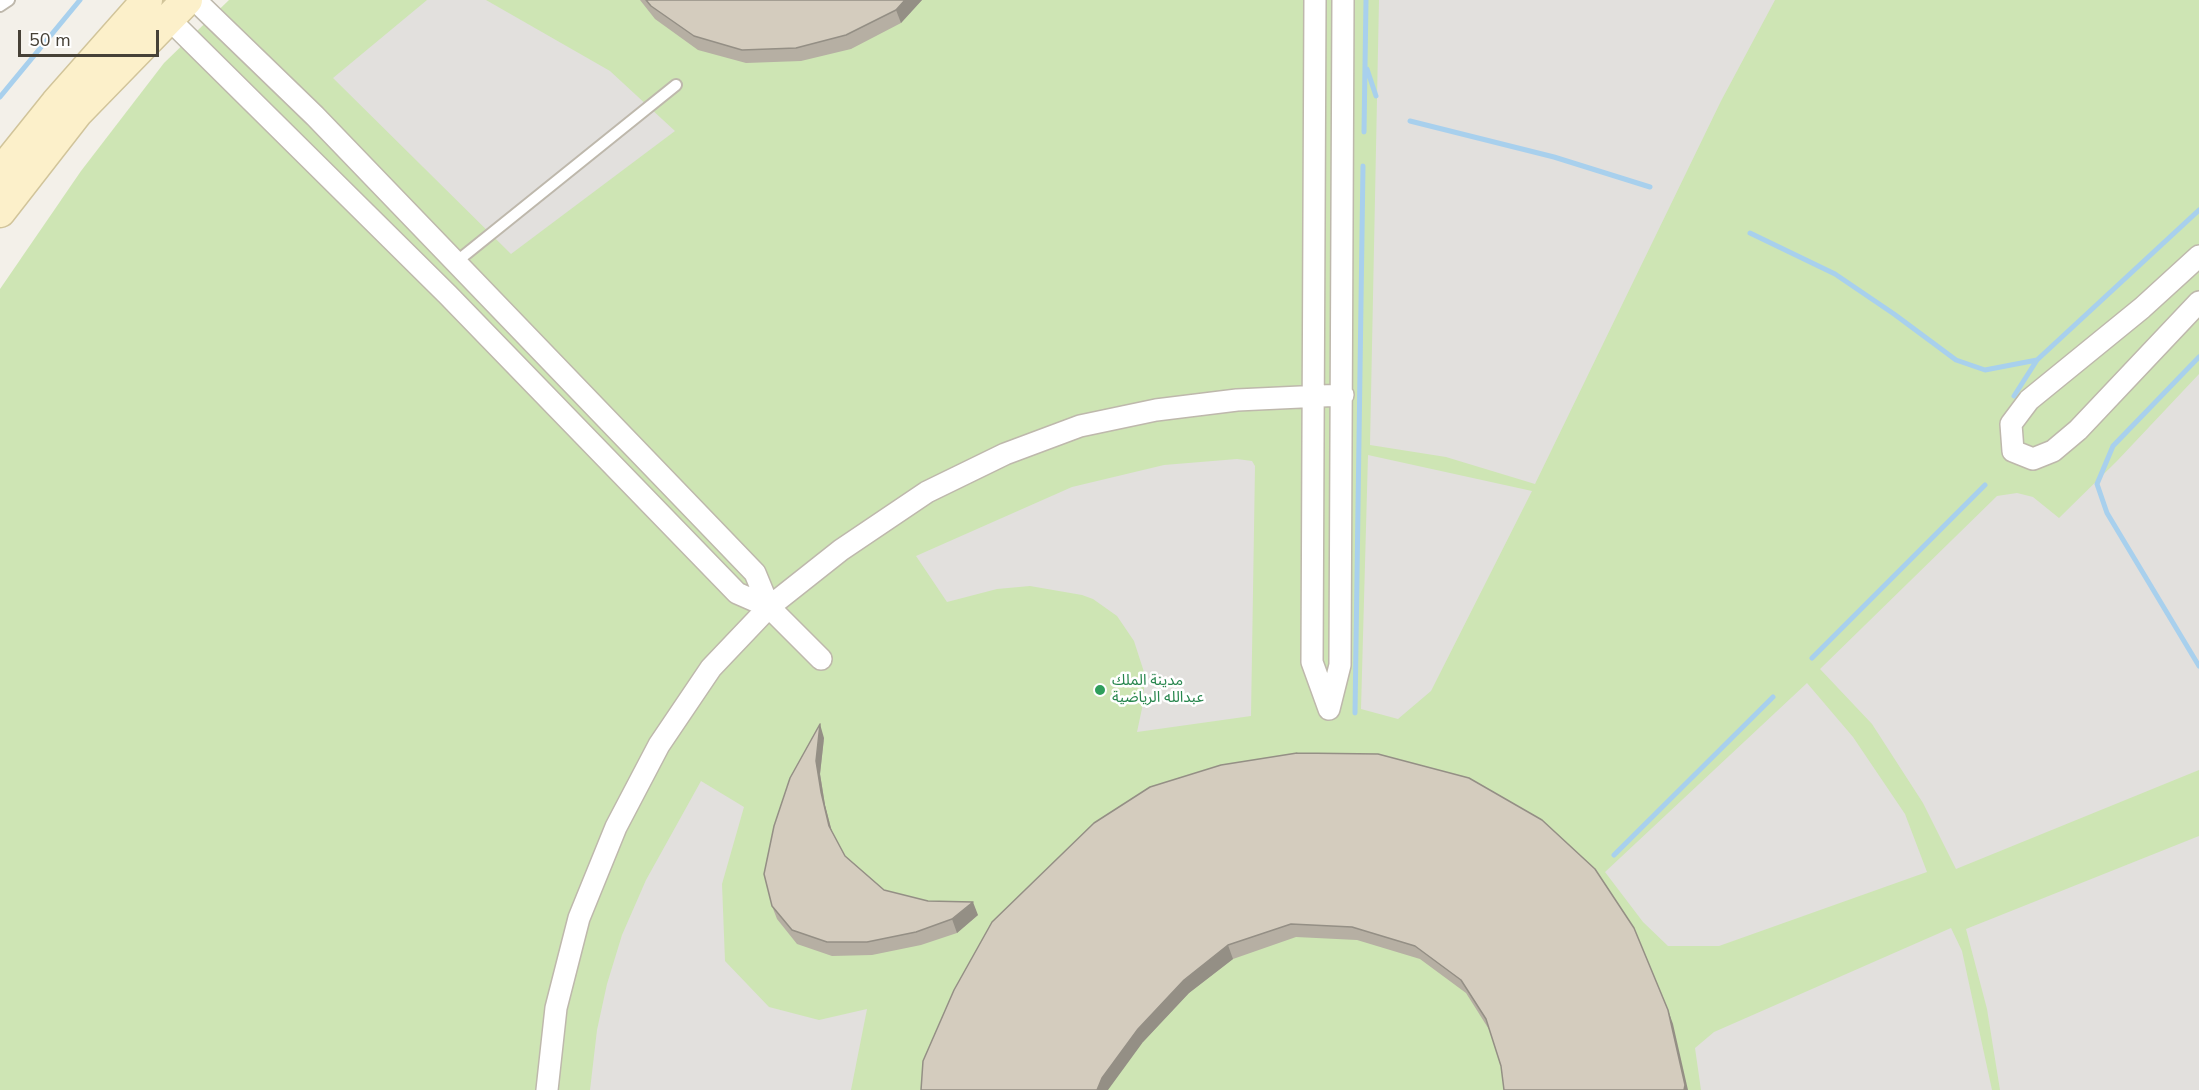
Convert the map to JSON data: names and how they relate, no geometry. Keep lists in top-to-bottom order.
{
  "places": ["مدينة الملك عبدالله الرياضية"],
  "scale_bar": "50 m"
}
